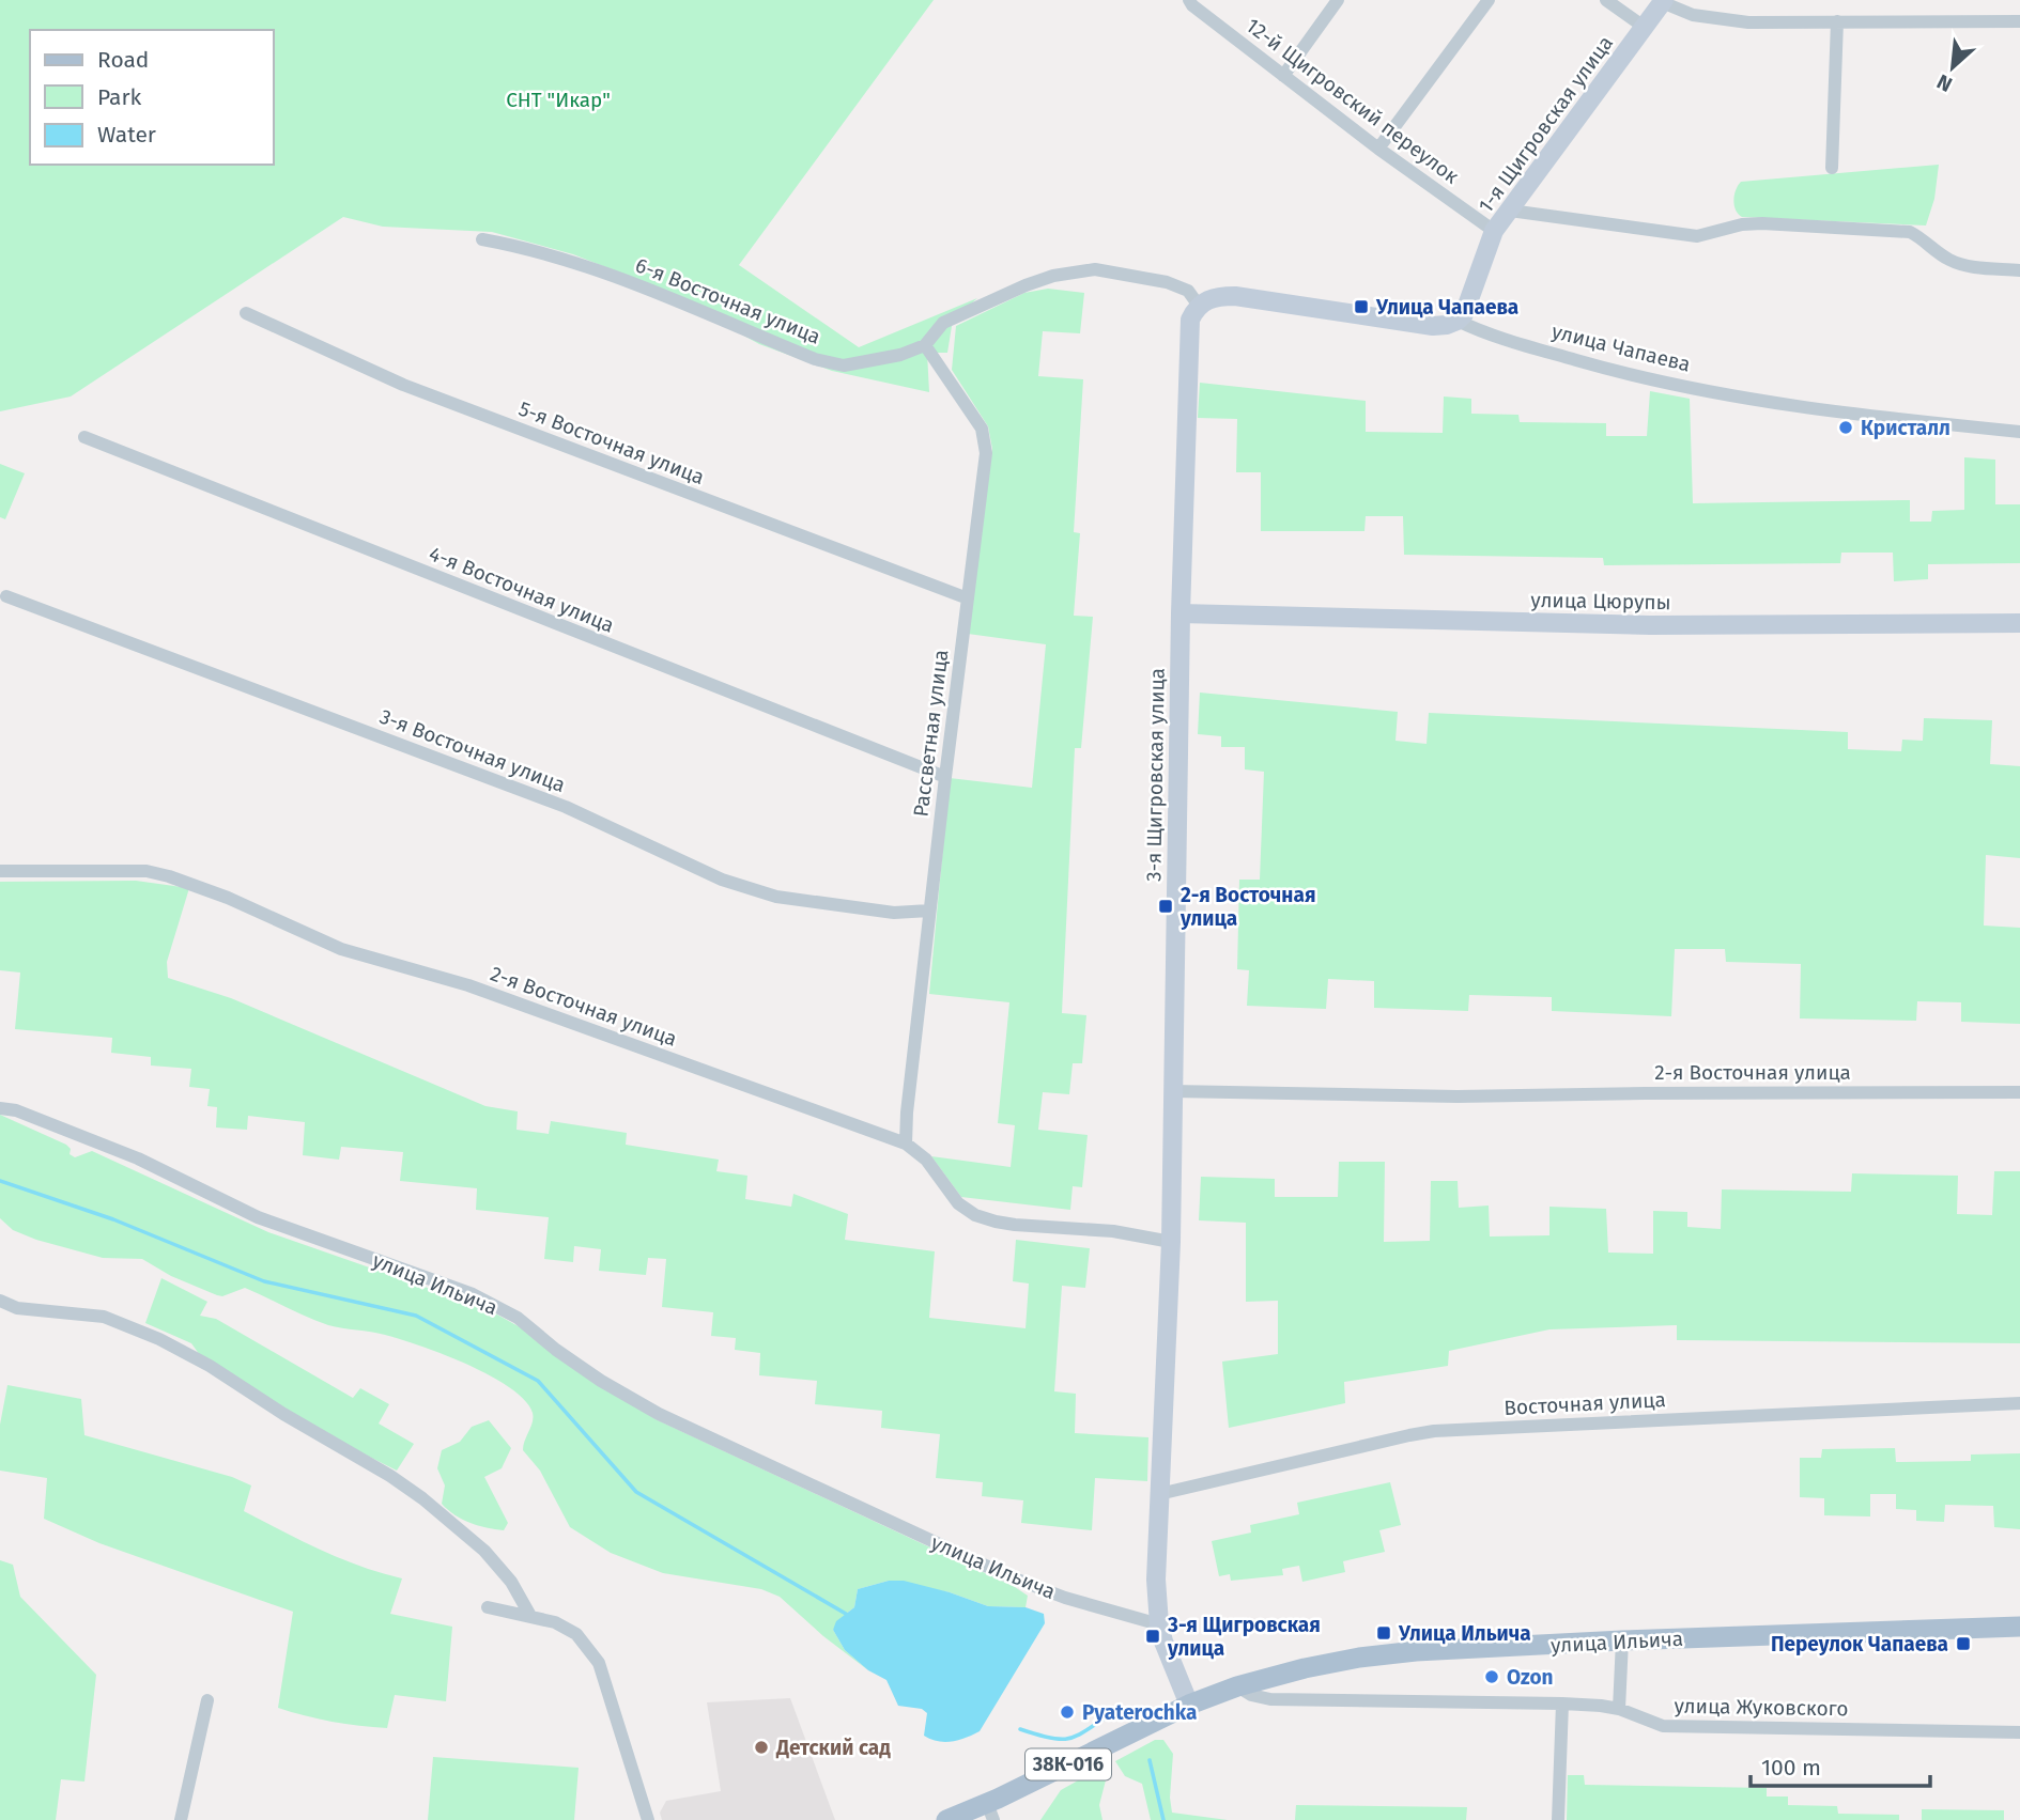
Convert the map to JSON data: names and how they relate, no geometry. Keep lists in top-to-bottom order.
{
  "streets": {
    "main road": ["улица Ильича", "38К-016"],
    "street": [
      "12-й Щигровский переулок",
      "1-я Щигровская улица",
      "6-я Восточная улица",
      "улица Чапаева",
      "5-я Восточная улица",
      "4-я Восточная улица",
      "улица Цюрупы",
      "Рассветная улица",
      "3-я Восточная улица",
      "3-я Щигровская улица",
      "2-я Восточная улица",
      "Восточная улица",
      "улица Жуковского"
    ]
  },
  "crossings": [
    ["12-й Щигровский переулок", "1-я Щигровская улица"],
    ["1-я Щигровская улица", "улица Чапаева"],
    ["6-я Восточная улица", "Рассветная улица"],
    ["6-я Восточная улица", "3-я Щигровская улица"],
    ["5-я Восточная улица", "Рассветная улица"],
    ["4-я Восточная улица", "Рассветная улица"],
    ["улица Цюрупы", "3-я Щигровская улица"],
    ["Рассветная улица", "3-я Восточная улица"],
    ["Рассветная улица", "2-я Восточная улица"],
    ["3-я Щигровская улица", "2-я Восточная улица"],
    ["3-я Щигровская улица", "улица Ильича"],
    ["3-я Щигровская улица", "Восточная улица"],
    ["улица Ильича", "улица Жуковского"],
    ["улица Ильича", "38К-016"]
  ],
  "parks": ["СНТ \"Икар\""],
  "places": {
    "transit": [
      "Улица Чапаева",
      "2-я Восточная улица",
      "Улица Ильича",
      "3-я Щигровская улица",
      "Переулок Чапаева"
    ],
    "other": [
      "Кристалл",
      "Ozon",
      "Pyaterochka",
      "Детский сад"
    ]
  },
  "legend": ["Road", "Park", "Water"],
  "scale_bar": "100 m",
  "north": "bottom left"
}
